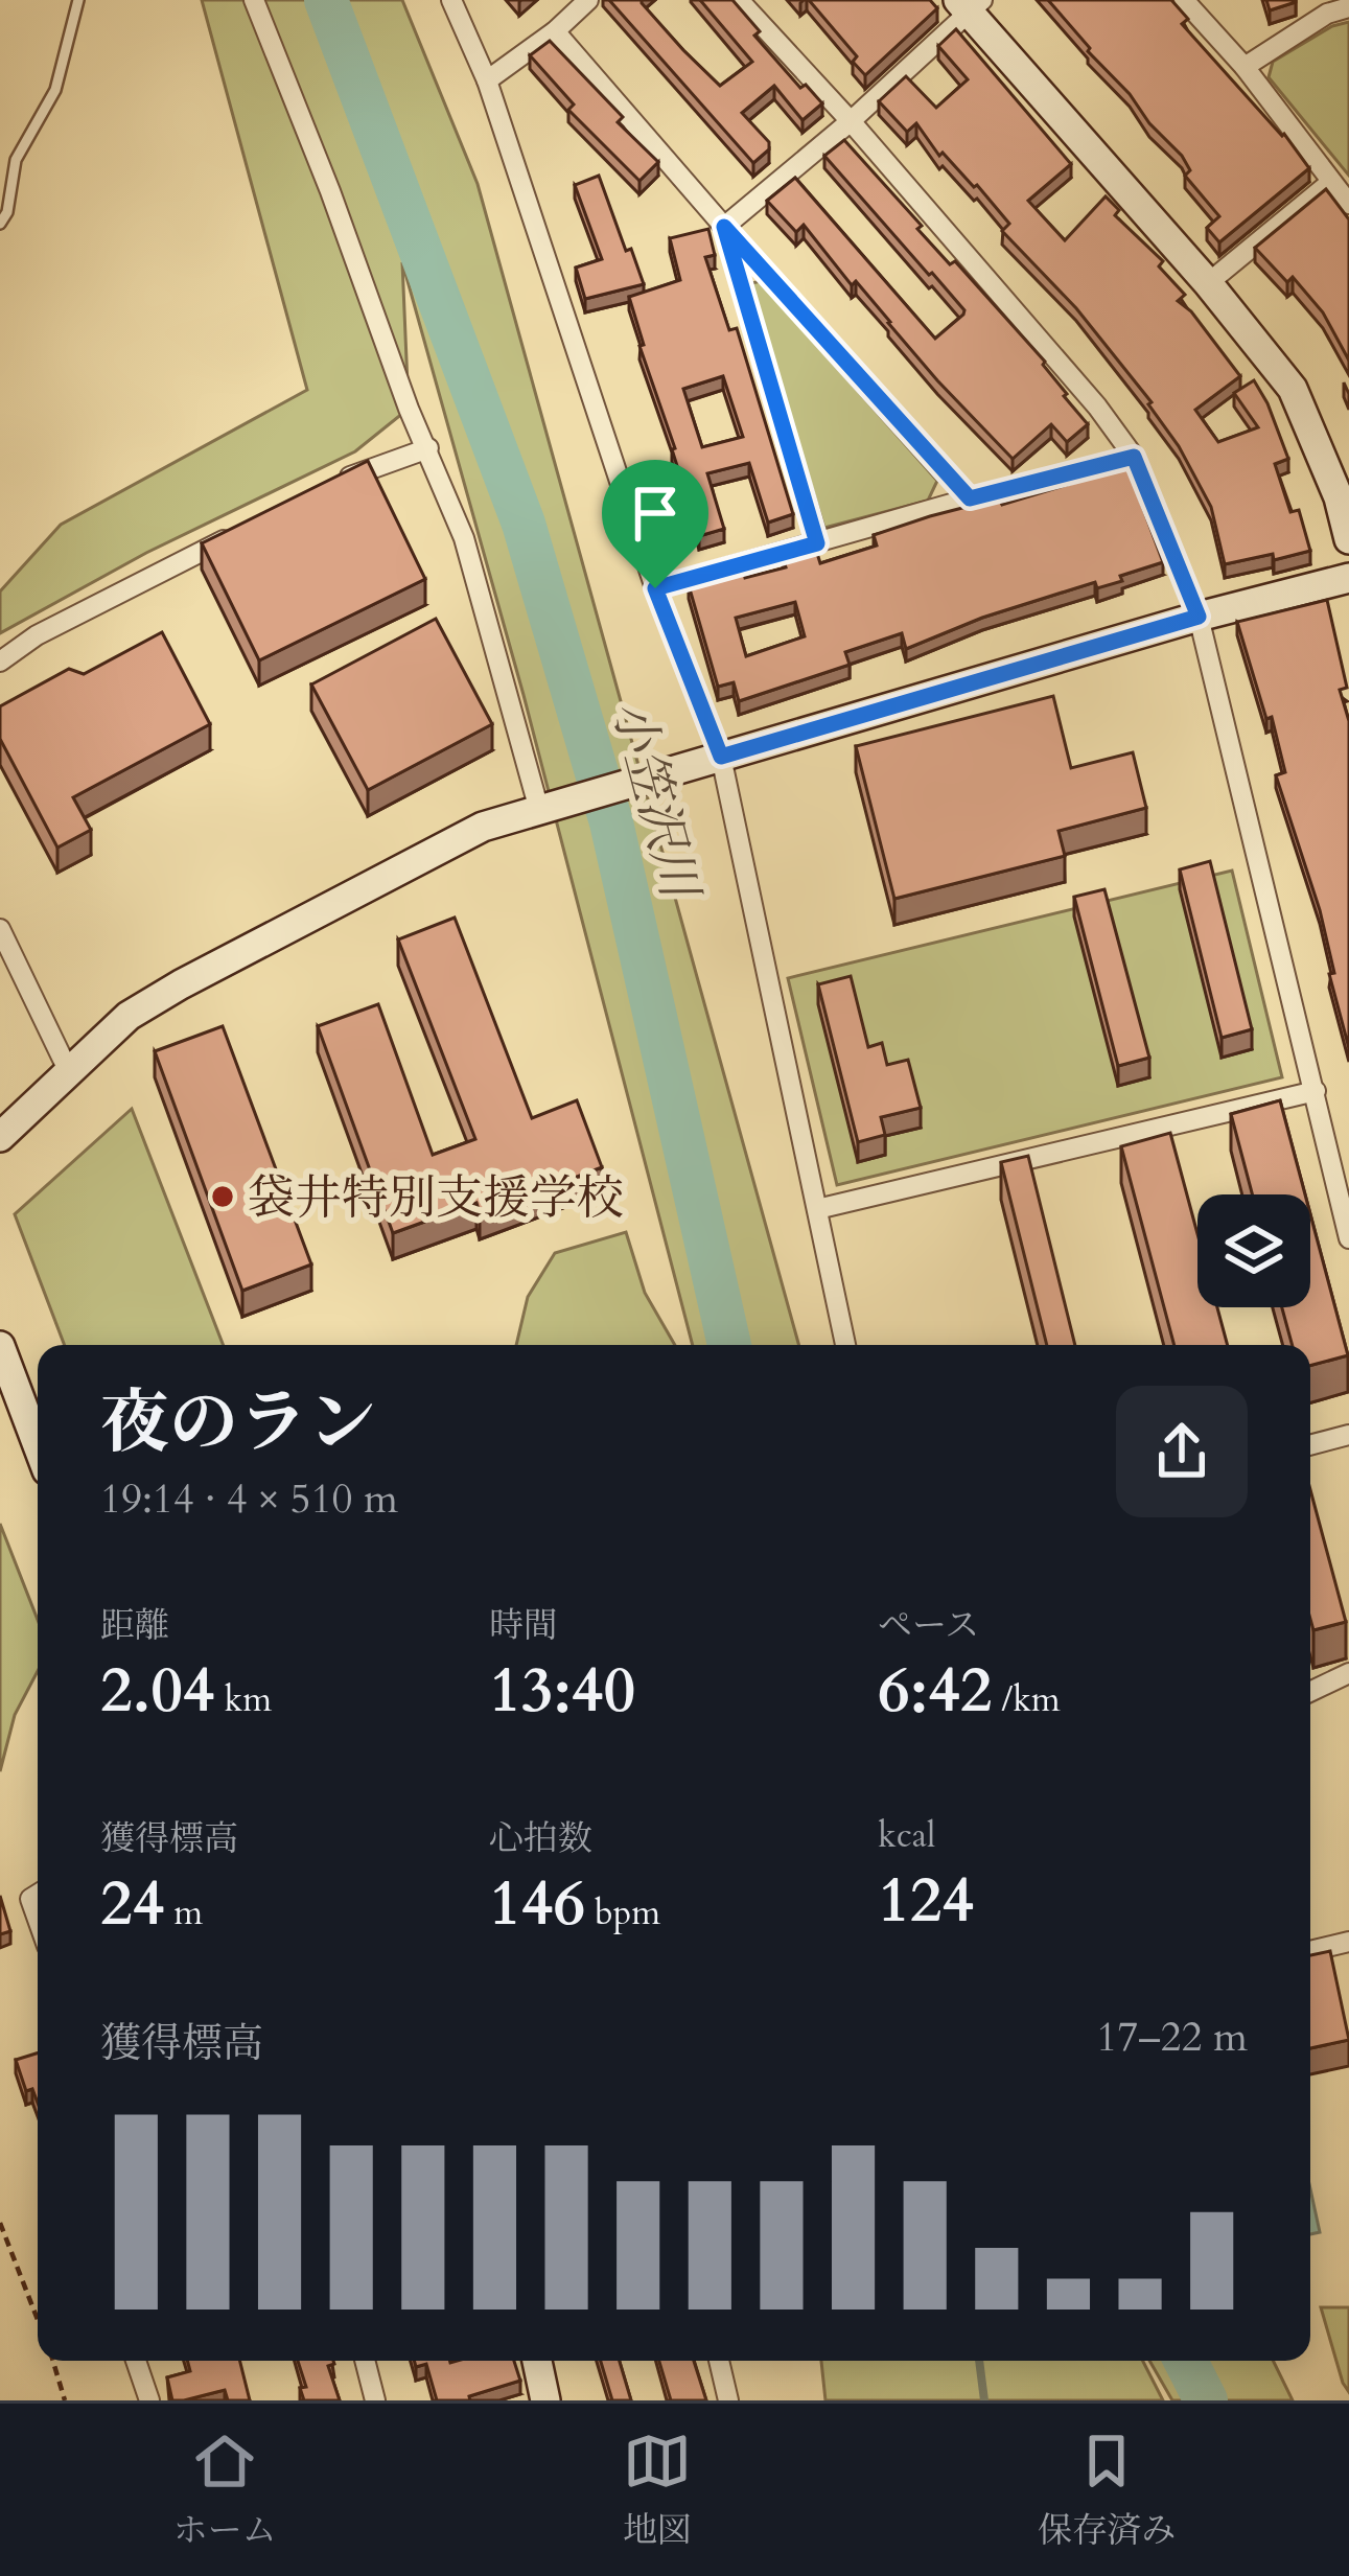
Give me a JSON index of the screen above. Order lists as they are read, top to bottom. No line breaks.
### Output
{"water":["小笠沢川"],"places":["袋井特別支援学校"],"page":{"heading":["夜のラン","19:14 · 4 × 510 m"],"stats":[["距離","2.04 km"],["時間","13:40"],["ペース","6:42 /km"],["獲得標高","24 m"],["心拍数","146 bpm"],["kcal","124"]],"chart":["獲得標高","17–22 m"],"tabs":["ホーム","地図","保存済み"]}}
